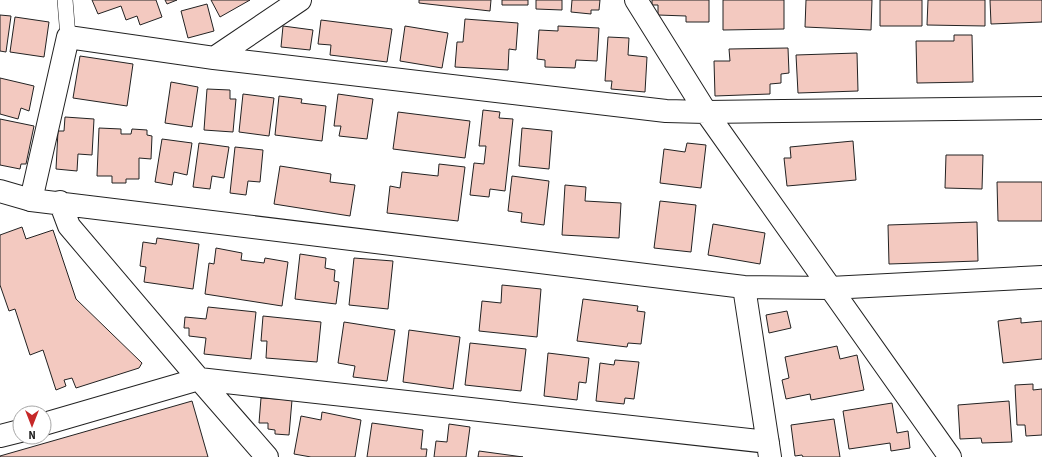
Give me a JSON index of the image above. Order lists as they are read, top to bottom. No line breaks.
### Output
{"north":"bottom"}
